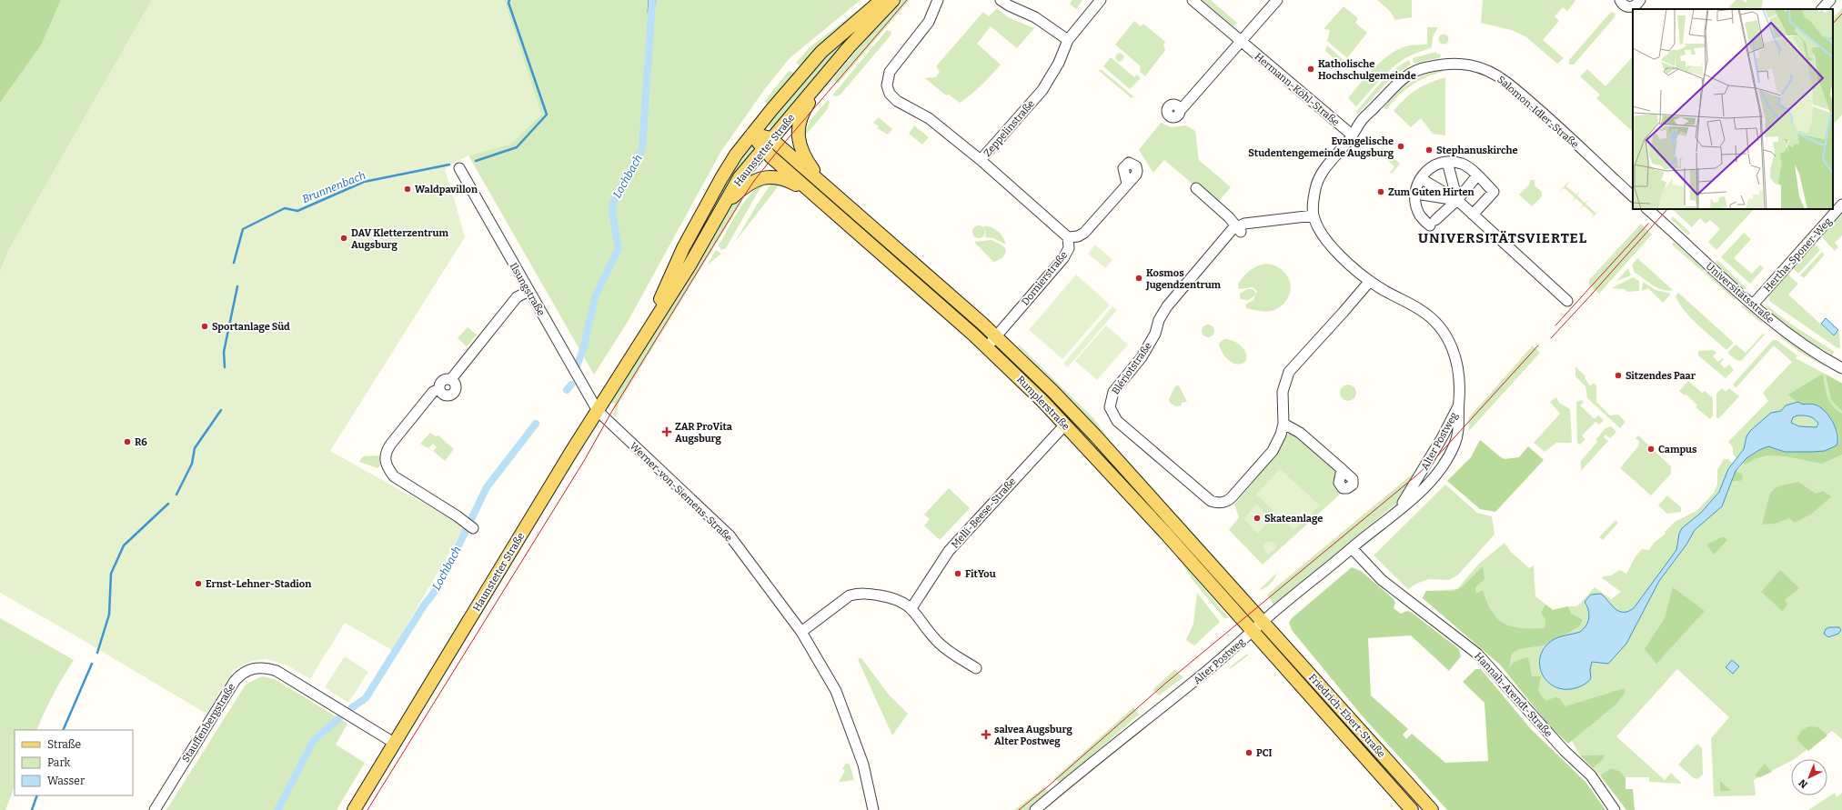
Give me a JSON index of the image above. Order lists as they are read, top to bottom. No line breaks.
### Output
{"streets":{"main road":["Haunstetter Straße","Rumplerstraße","Friedrich-Ebert-Straße"],"street":["Hermann-Köhl-Straße","Salomon-Idler-Straße","Zeppelinstraße","Hertha-Sponer-Weg","Dornierstraße","Ilsungstraße","Universitätsstraße","Blériotstraße","Alter Postweg","Werner-von-Siemens-Straße","Melli-Beese-Straße","Hannah-Arendt-Straße","Stauffenbergstraße"]},"crossings":[["Hermann-Köhl-Straße","Salomon-Idler-Straße"],["Salomon-Idler-Straße","Blériotstraße"],["Salomon-Idler-Straße","Alter Postweg"],["Zeppelinstraße","Dornierstraße"],["Haunstetter Straße","Ilsungstraße"],["Haunstetter Straße","Rumplerstraße"],["Haunstetter Straße","Werner-von-Siemens-Straße"],["Haunstetter Straße","Stauffenbergstraße"],["Hertha-Sponer-Weg","Universitätsstraße"],["Dornierstraße","Rumplerstraße"],["Ilsungstraße","Werner-von-Siemens-Straße"],["Rumplerstraße","Alter Postweg"],["Rumplerstraße","Melli-Beese-Straße"],["Rumplerstraße","Friedrich-Ebert-Straße"],["Alter Postweg","Hannah-Arendt-Straße"],["Alter Postweg","Friedrich-Ebert-Straße"]],"districts":["UNIVERSITÄTSVIERTEL"],"water":["Lochbach","Brunnenbach"],"places":{"other":["Katholische Hochschulgemeinde","Evangelische Studentengemeinde Augsburg","Stephanuskirche","Waldpavillon","Zum Guten Hirten","DAV Kletterzentrum Augsburg","Kosmos Jugendzentrum","Sportanlage Süd","Sitzendes Paar","R6","Campus","Skateanlage","FitYou","Ernst-Lehner-Stadion","PCI"],"health":["ZAR ProVita Augsburg","salvea Augsburg Alter Postweg"]},"legend":["Straße","Park","Wasser"],"north":"bottom left"}
